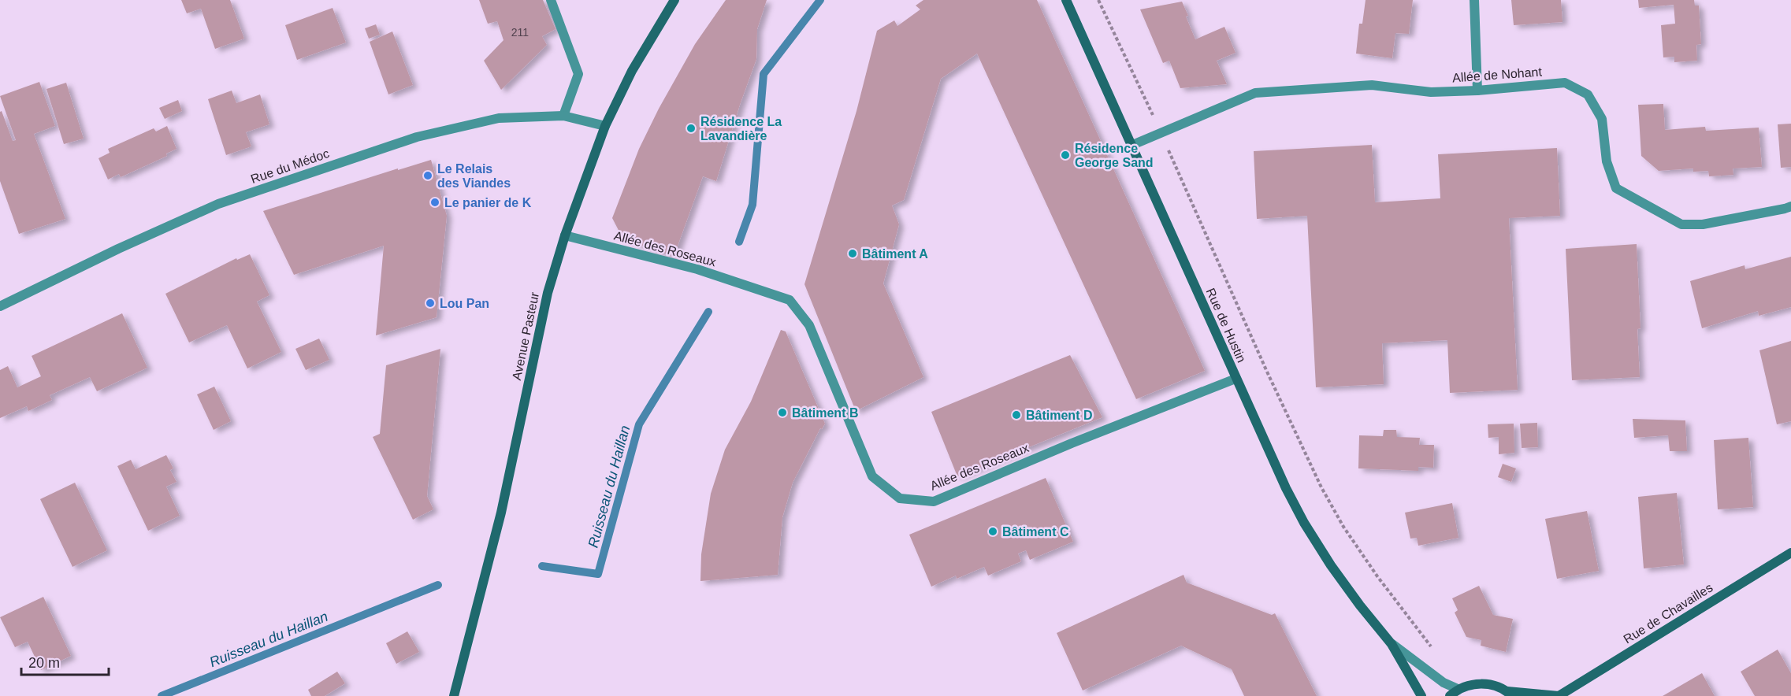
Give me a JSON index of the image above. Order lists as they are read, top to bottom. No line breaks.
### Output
{"streets":{"street":["Allée de Nohant","Rue du Médoc","Allée des Roseaux","Rue de Hustin","Avenue Pasteur","Rue de Chavailles"]},"crossings":[["Allée de Nohant","Rue de Hustin"],["Rue du Médoc","Avenue Pasteur"],["Allée des Roseaux","Rue de Hustin"],["Allée des Roseaux","Avenue Pasteur"],["Rue de Hustin","Rue de Chavailles"]],"water":["Ruisseau du Haillan"],"places":["Résidence La Lavandière","Résidence George Sand","Le Relais des Viandes","Le panier de K","Bâtiment A","Lou Pan","Bâtiment B","Bâtiment D","Bâtiment C"],"house_numbers":["211"],"scale_bar":"20 m"}
